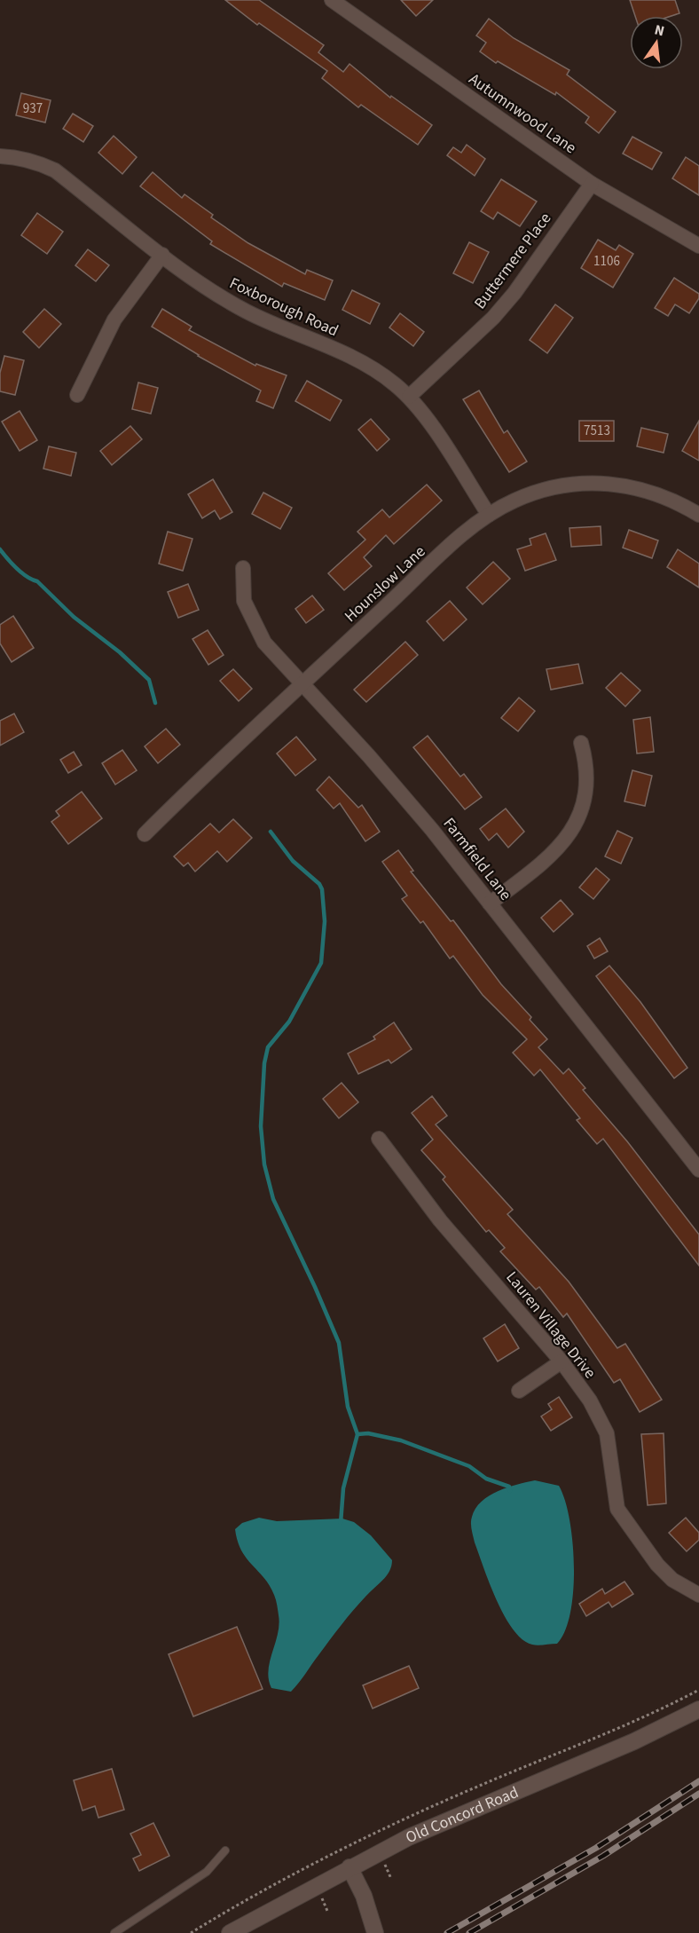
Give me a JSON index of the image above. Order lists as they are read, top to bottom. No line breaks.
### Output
{"streets":{"street":["Autumnwood Lane","Buttermere Place","Foxborough Road","Hounslow Lane","Farmfield Lane","Lauren Village Drive","Old Concord Road"]},"crossings":[["Autumnwood Lane","Buttermere Place"],["Buttermere Place","Foxborough Road"],["Foxborough Road","Hounslow Lane"],["Hounslow Lane","Farmfield Lane"]],"house_numbers":["937","1106","7513"],"north":"top"}
